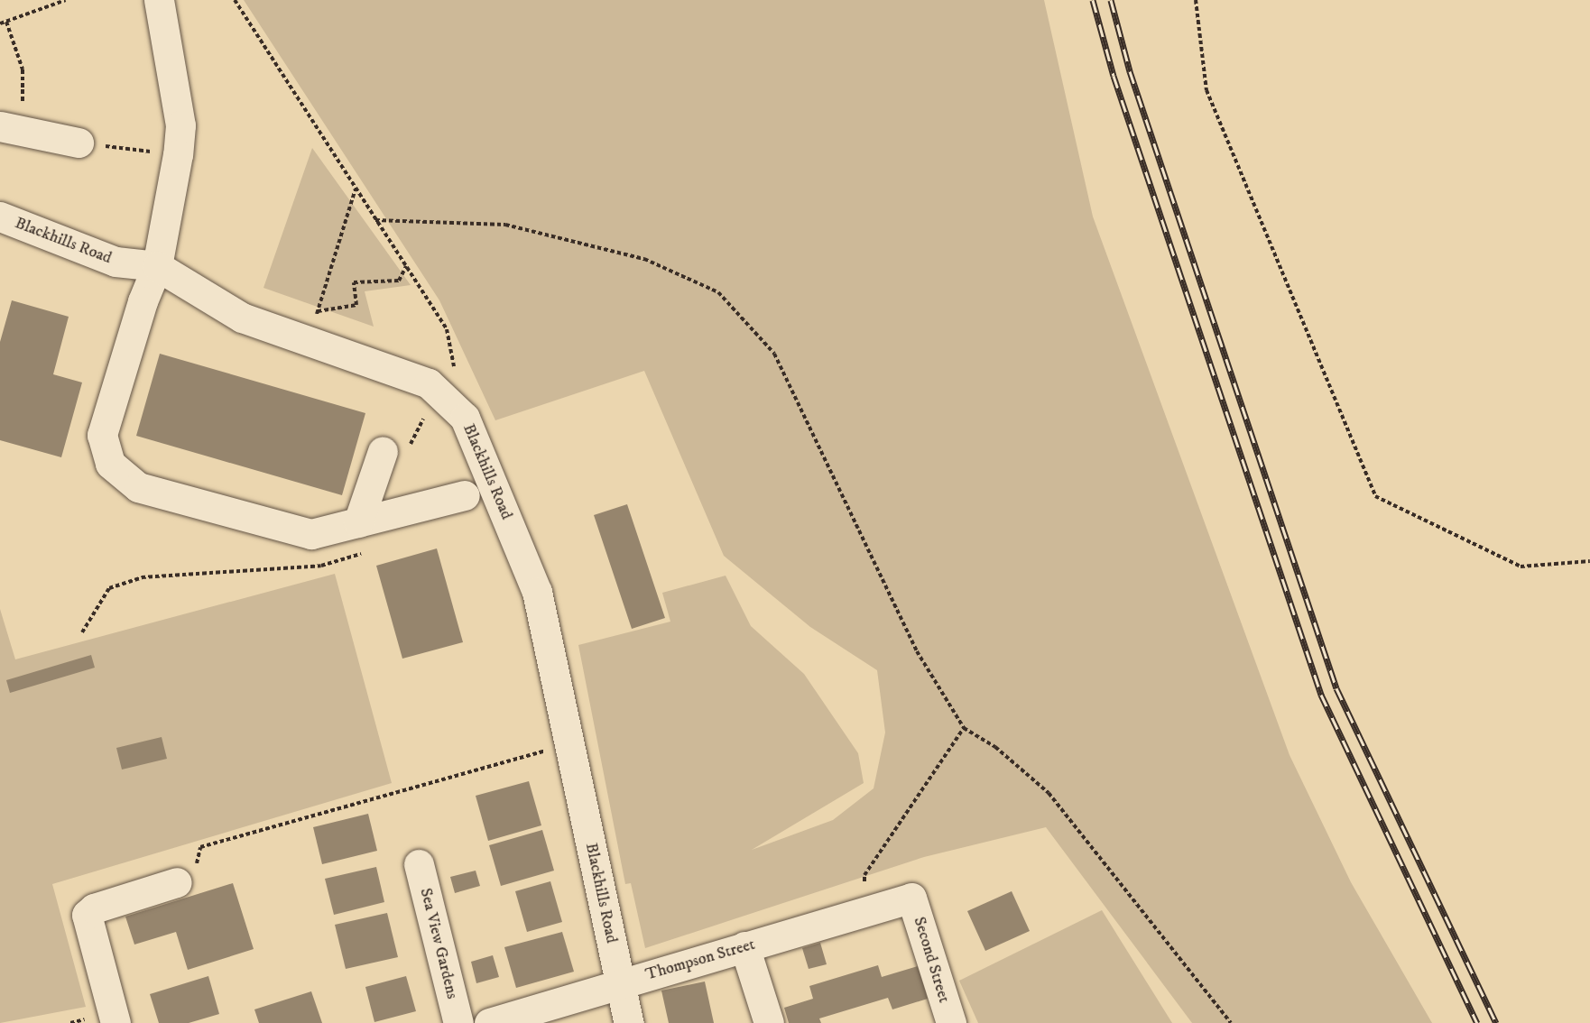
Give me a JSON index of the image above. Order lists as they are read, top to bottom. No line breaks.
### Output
{"streets":{"street":["Blackhills Road","Sea View Gardens","Thompson Street","Second Street"]},"crossings":[["Blackhills Road","Thompson Street"],["Thompson Street","Second Street"]]}
